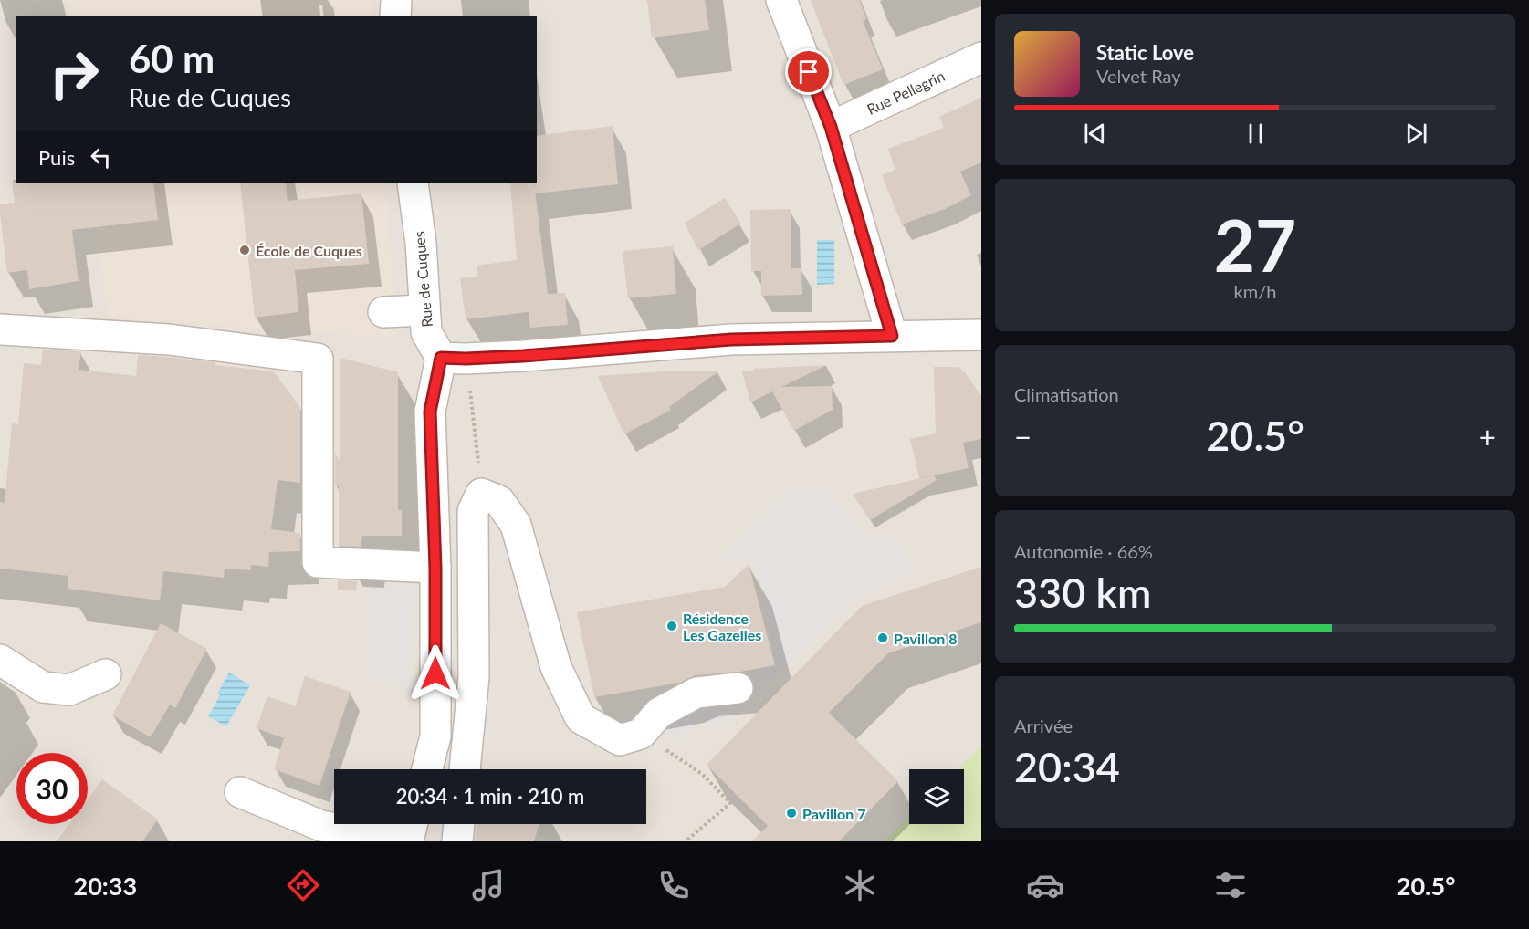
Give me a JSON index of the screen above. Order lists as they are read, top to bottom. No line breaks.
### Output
{"streets":{"street":["Rue Pellegrin","Rue de Cuques"]},"places":["École de Cuques","Résidence Les Gazelles","Pavillon 8","Pavillon 7"],"page":{"turn":["60 m","Rue de Cuques"],"song":["Static Love","Velvet Ray"],"then":"Puis","tile":[["27","km/h"],"Climatisation",["Autonomie · 66%","330 km"],["Arrivée","20:34"]],"heat":["−","20.5°","+"],"limit":"30","trip":"20:34 · 1 min · 210 m","tabs":["20:33","20.5°"]}}
